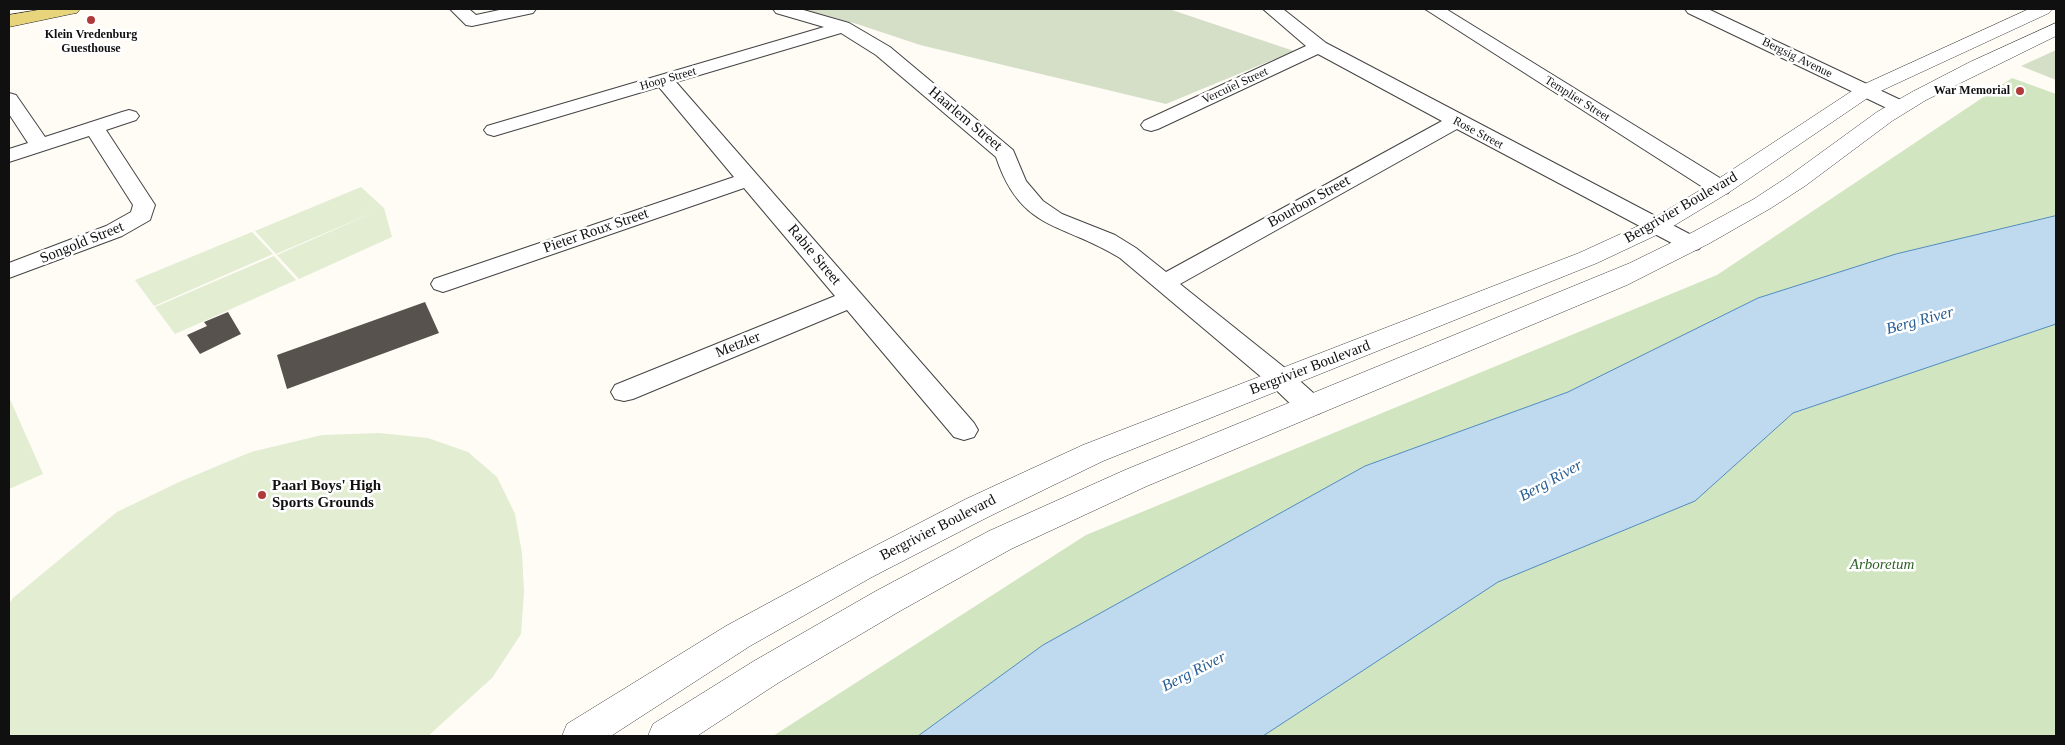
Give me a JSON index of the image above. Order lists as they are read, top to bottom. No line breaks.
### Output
{"streets":{"street":["Bergsig Avenue","Hoop Street","Vercuiel Street","Templier Street","Haarlem Street","Rose Street","Bourbon Street","Bergrivier Boulevard","Pieter Roux Street","Songold Street","Rabie Street","Metzler"]},"crossings":[["Bergsig Avenue","Bergrivier Boulevard"],["Hoop Street","Haarlem Street"],["Hoop Street","Rabie Street"],["Vercuiel Street","Rose Street"],["Templier Street","Bergrivier Boulevard"],["Haarlem Street","Bourbon Street"],["Haarlem Street","Bergrivier Boulevard"],["Rose Street","Bourbon Street"],["Rose Street","Bergrivier Boulevard"],["Pieter Roux Street","Rabie Street"],["Rabie Street","Metzler"]],"water":["Berg River"],"parks":["Arboretum"],"places":["Klein Vredenburg Guesthouse","War Memorial","Paarl Boys' High Sports Grounds"]}
